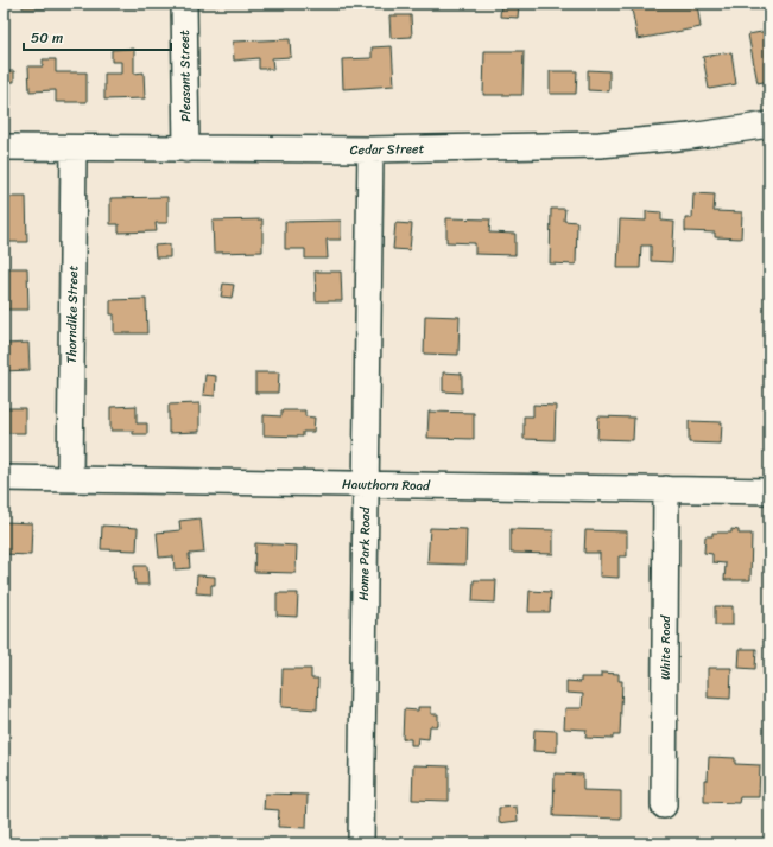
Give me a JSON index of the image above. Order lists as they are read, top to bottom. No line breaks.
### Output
{"streets":{"street":["Pleasant Street","Cedar Street","Thorndike Street","Hawthorn Road","Home Park Road","White Road"]},"crossings":[["Pleasant Street","Cedar Street"],["Cedar Street","Thorndike Street"],["Cedar Street","Home Park Road"],["Thorndike Street","Hawthorn Road"],["Hawthorn Road","Home Park Road"],["Hawthorn Road","White Road"]],"scale_bar":"50 m"}
